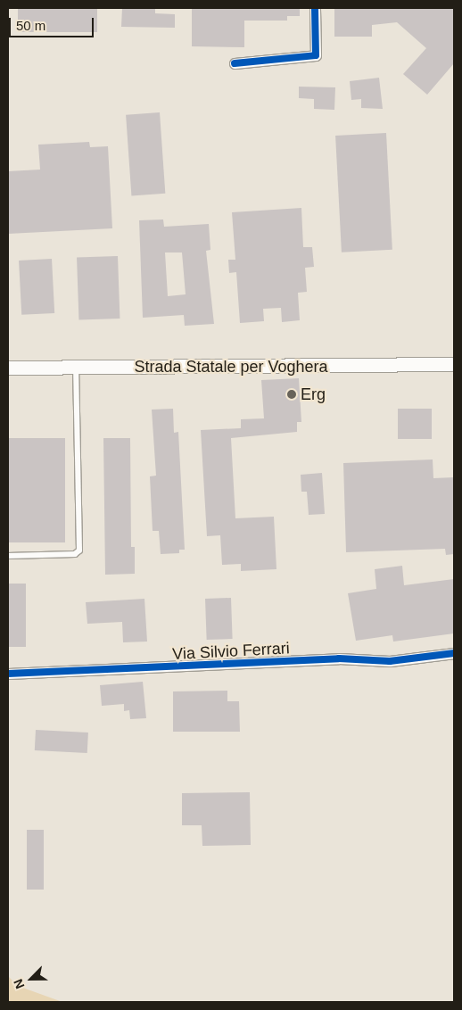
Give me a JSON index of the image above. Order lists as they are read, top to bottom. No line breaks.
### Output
{"streets":{"main road":["Strada Statale per Voghera"],"street":["Via Silvio Ferrari"]},"places":["Erg"],"scale_bar":"50 m","north":"bottom left"}
